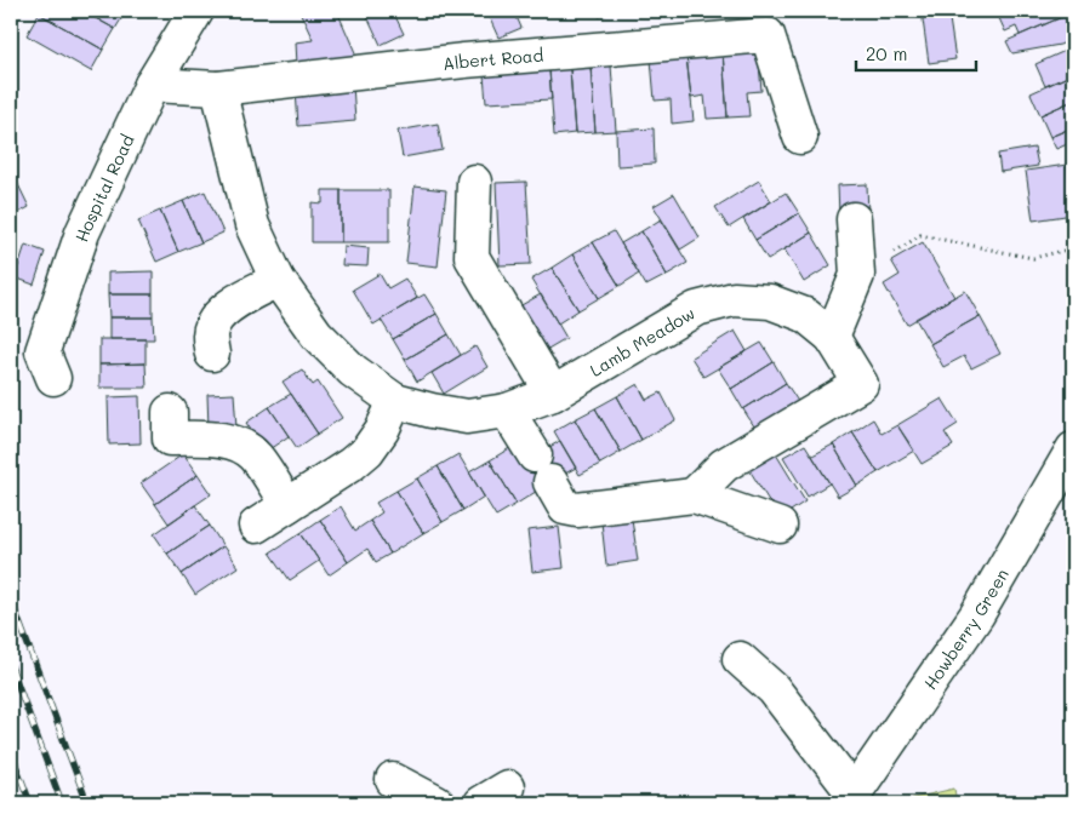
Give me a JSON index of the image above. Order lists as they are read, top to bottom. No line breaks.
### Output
{"streets":{"street":["Albert Road","Hospital Road","Lamb Meadow","Howberry Green"]},"crossings":[["Albert Road","Lamb Meadow"]],"scale_bar":"20 m"}
